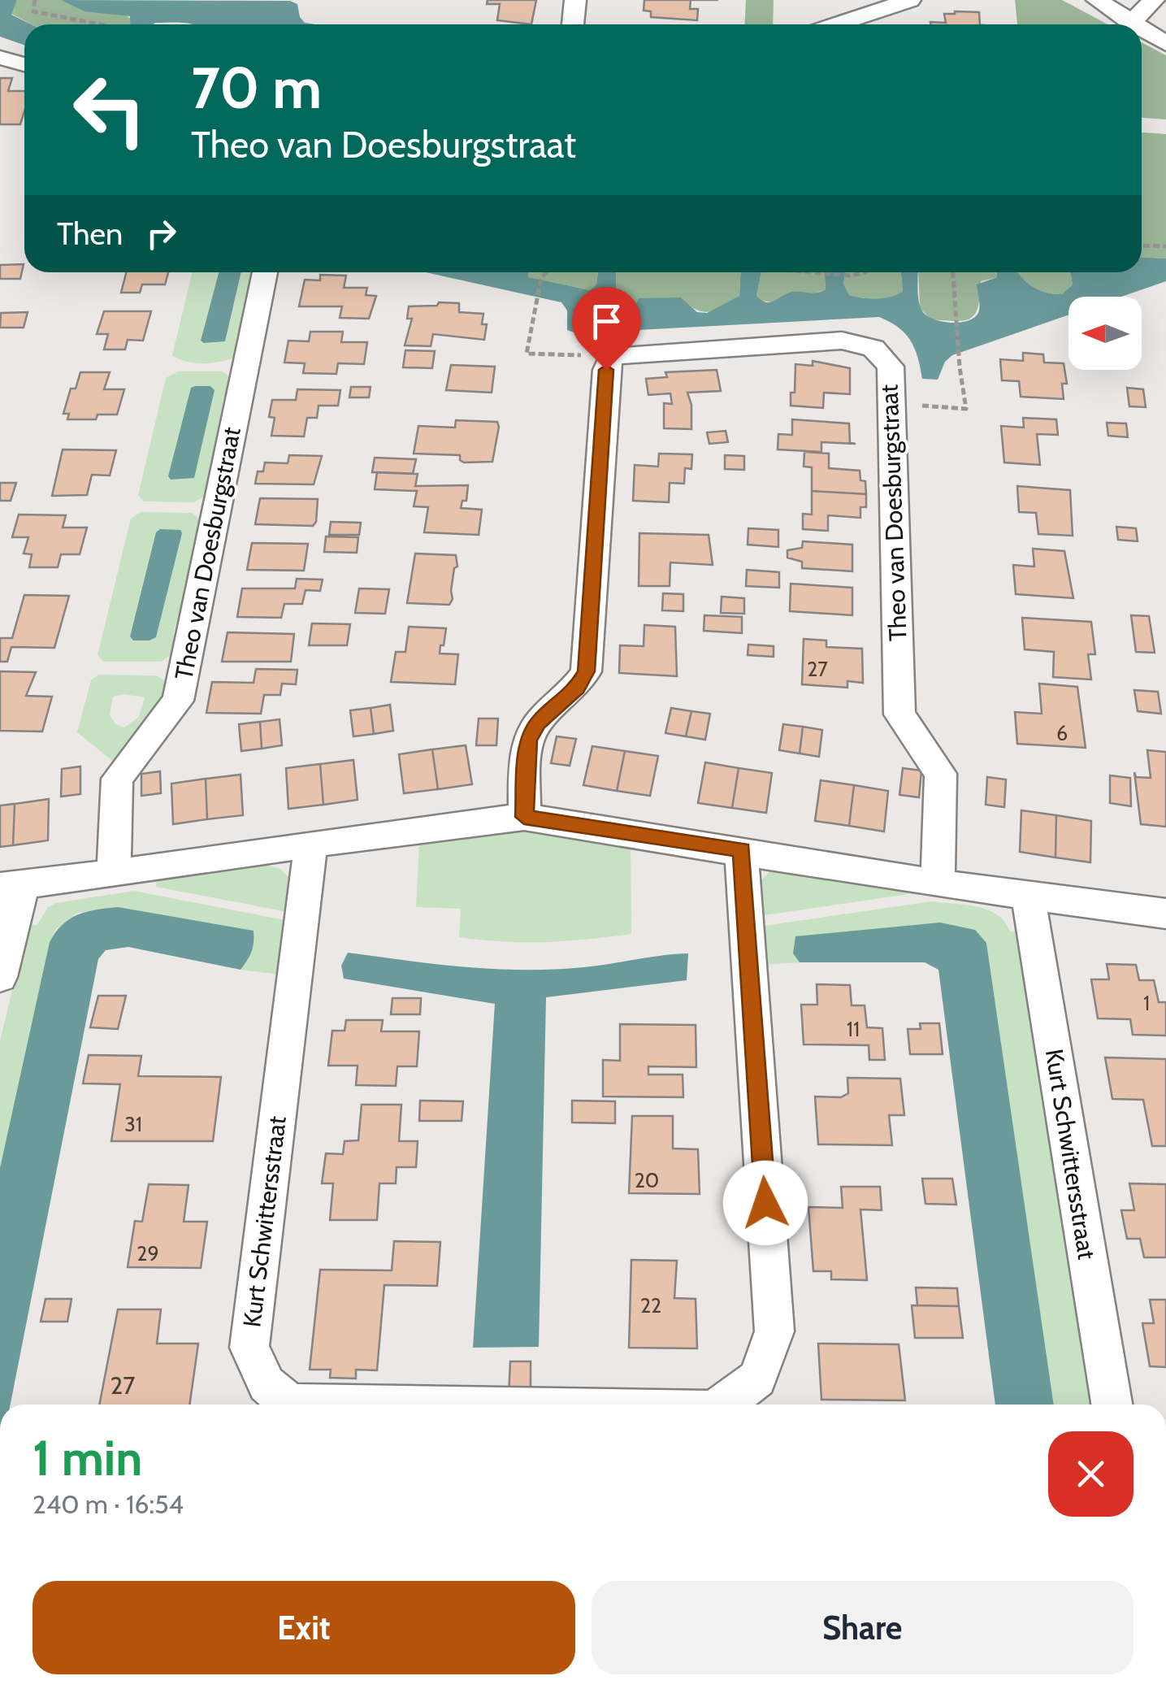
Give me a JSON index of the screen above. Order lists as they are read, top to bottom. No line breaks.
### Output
{"streets":{"street":["Theo van Doesburgstraat","Kurt Schwittersstraat"]},"house_numbers":["27","6","1","11","31","20","29","22","27"],"north":"left","page":{"turn":["70 m","Theo van Doesburgstraat"],"then":"Then","heading":["1 min","240 m · 16:54"],"buttons":["Exit","Share"]}}
